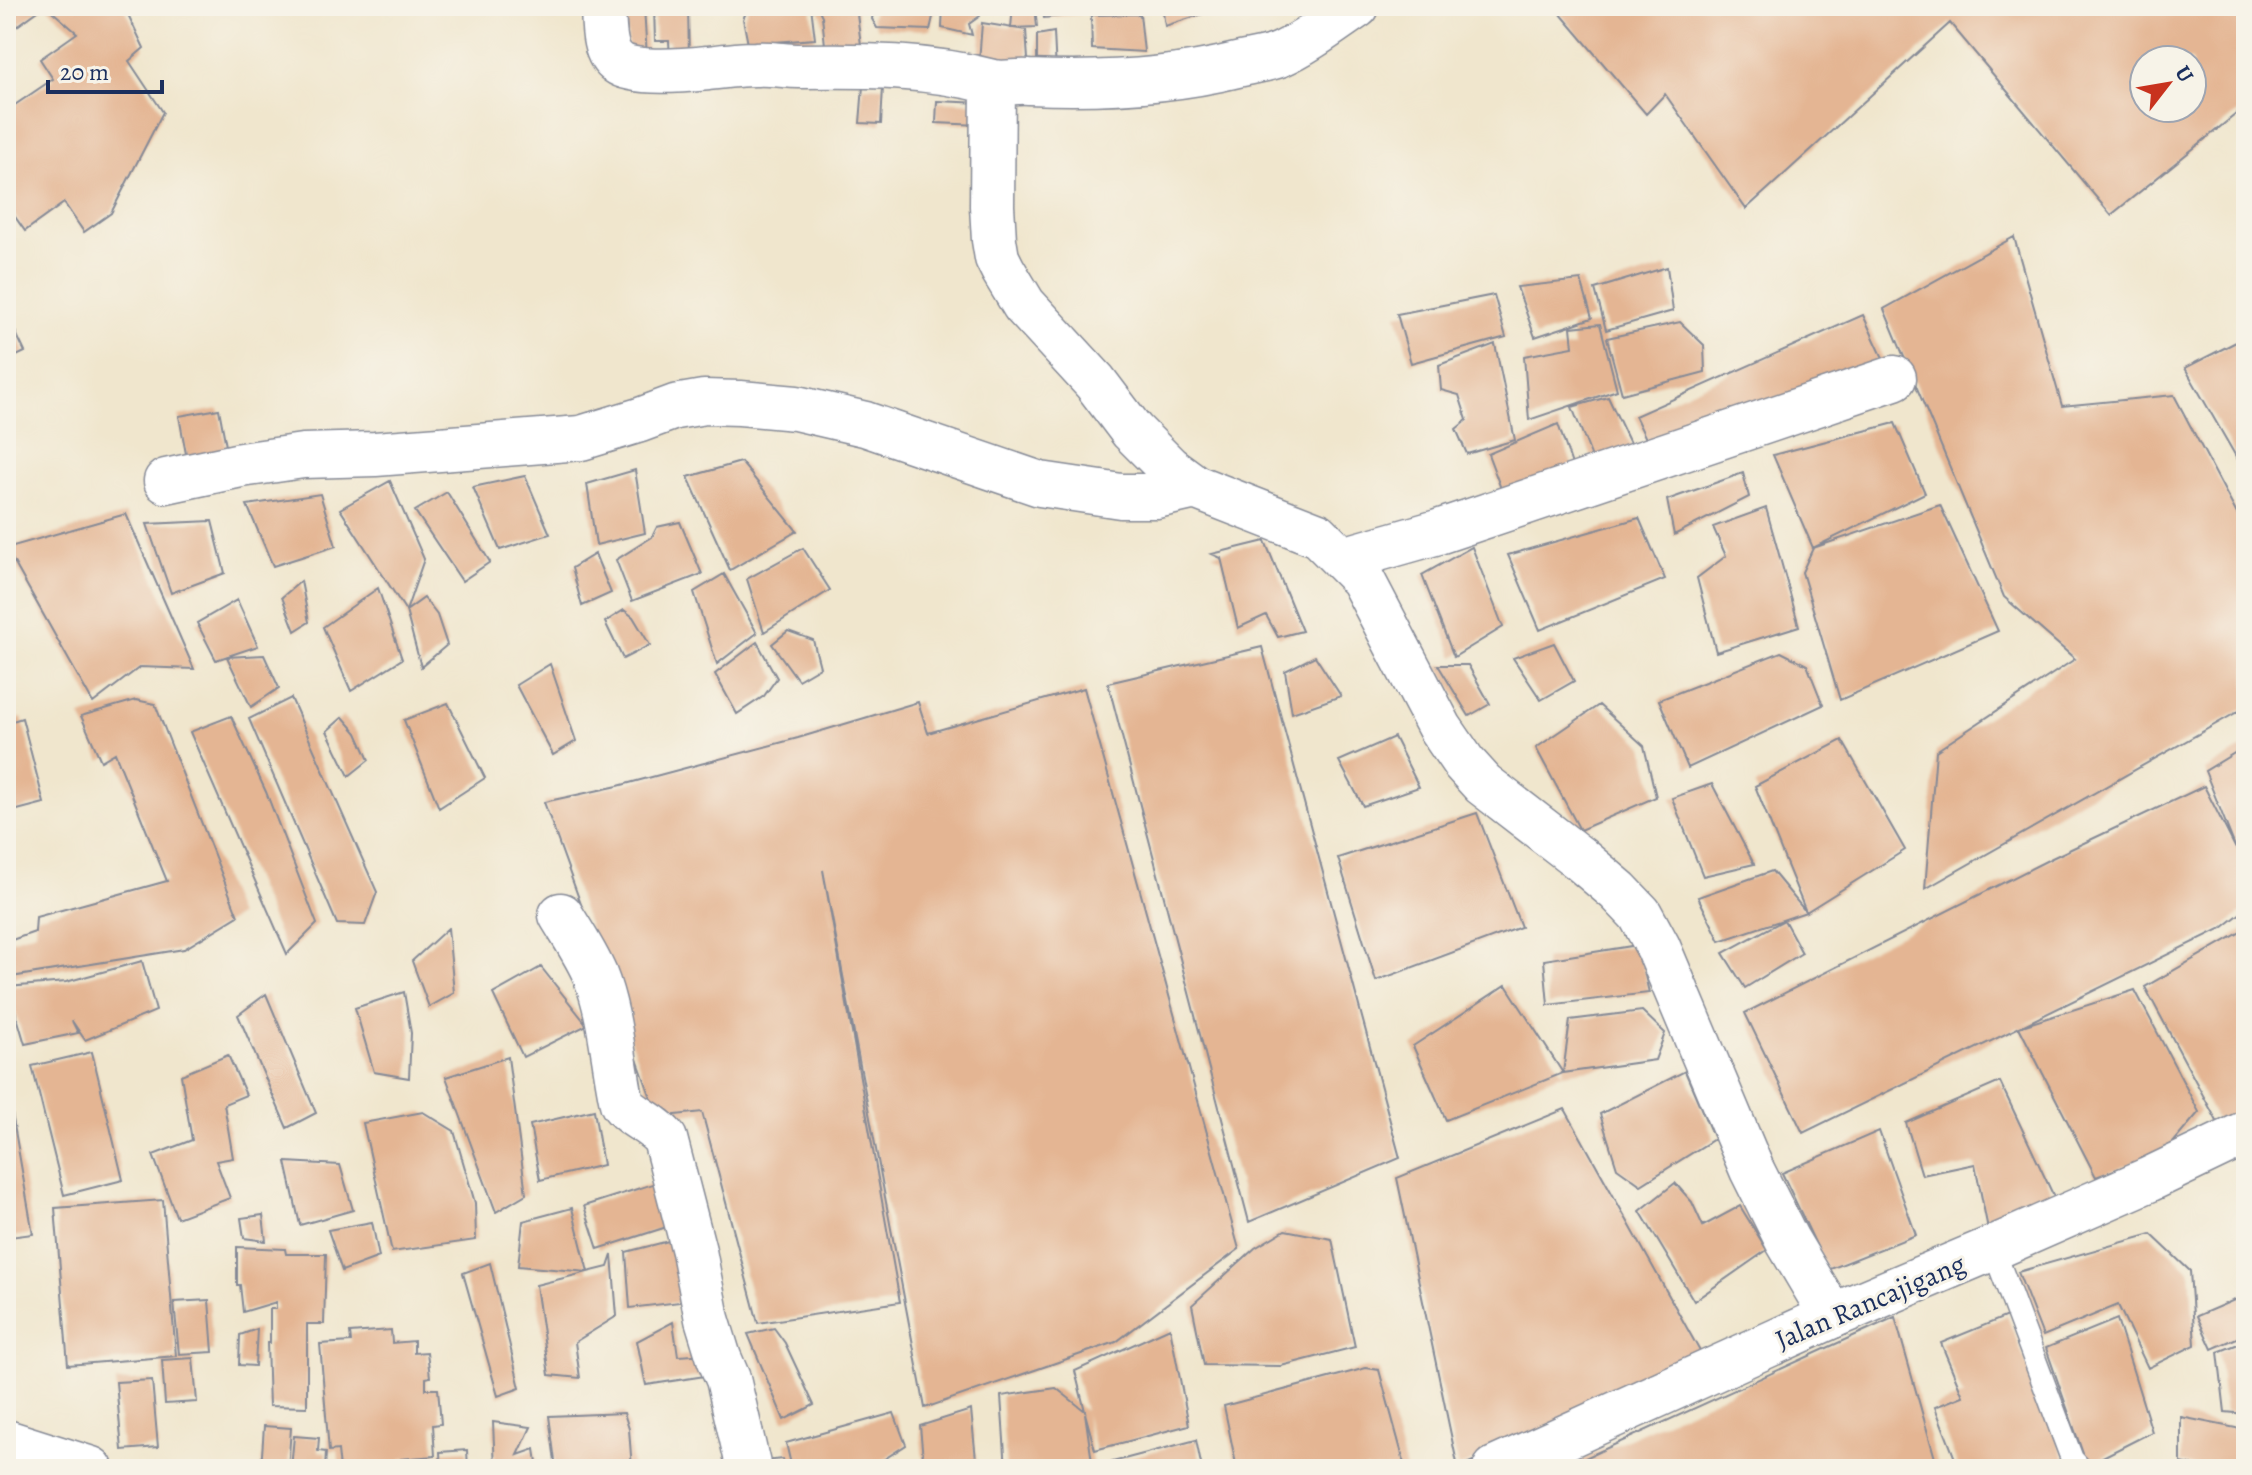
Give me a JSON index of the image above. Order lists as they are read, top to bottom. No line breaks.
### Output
{"streets":{"street":["Jalan Rancajigang"]},"scale_bar":"20 m","north":"top right"}
